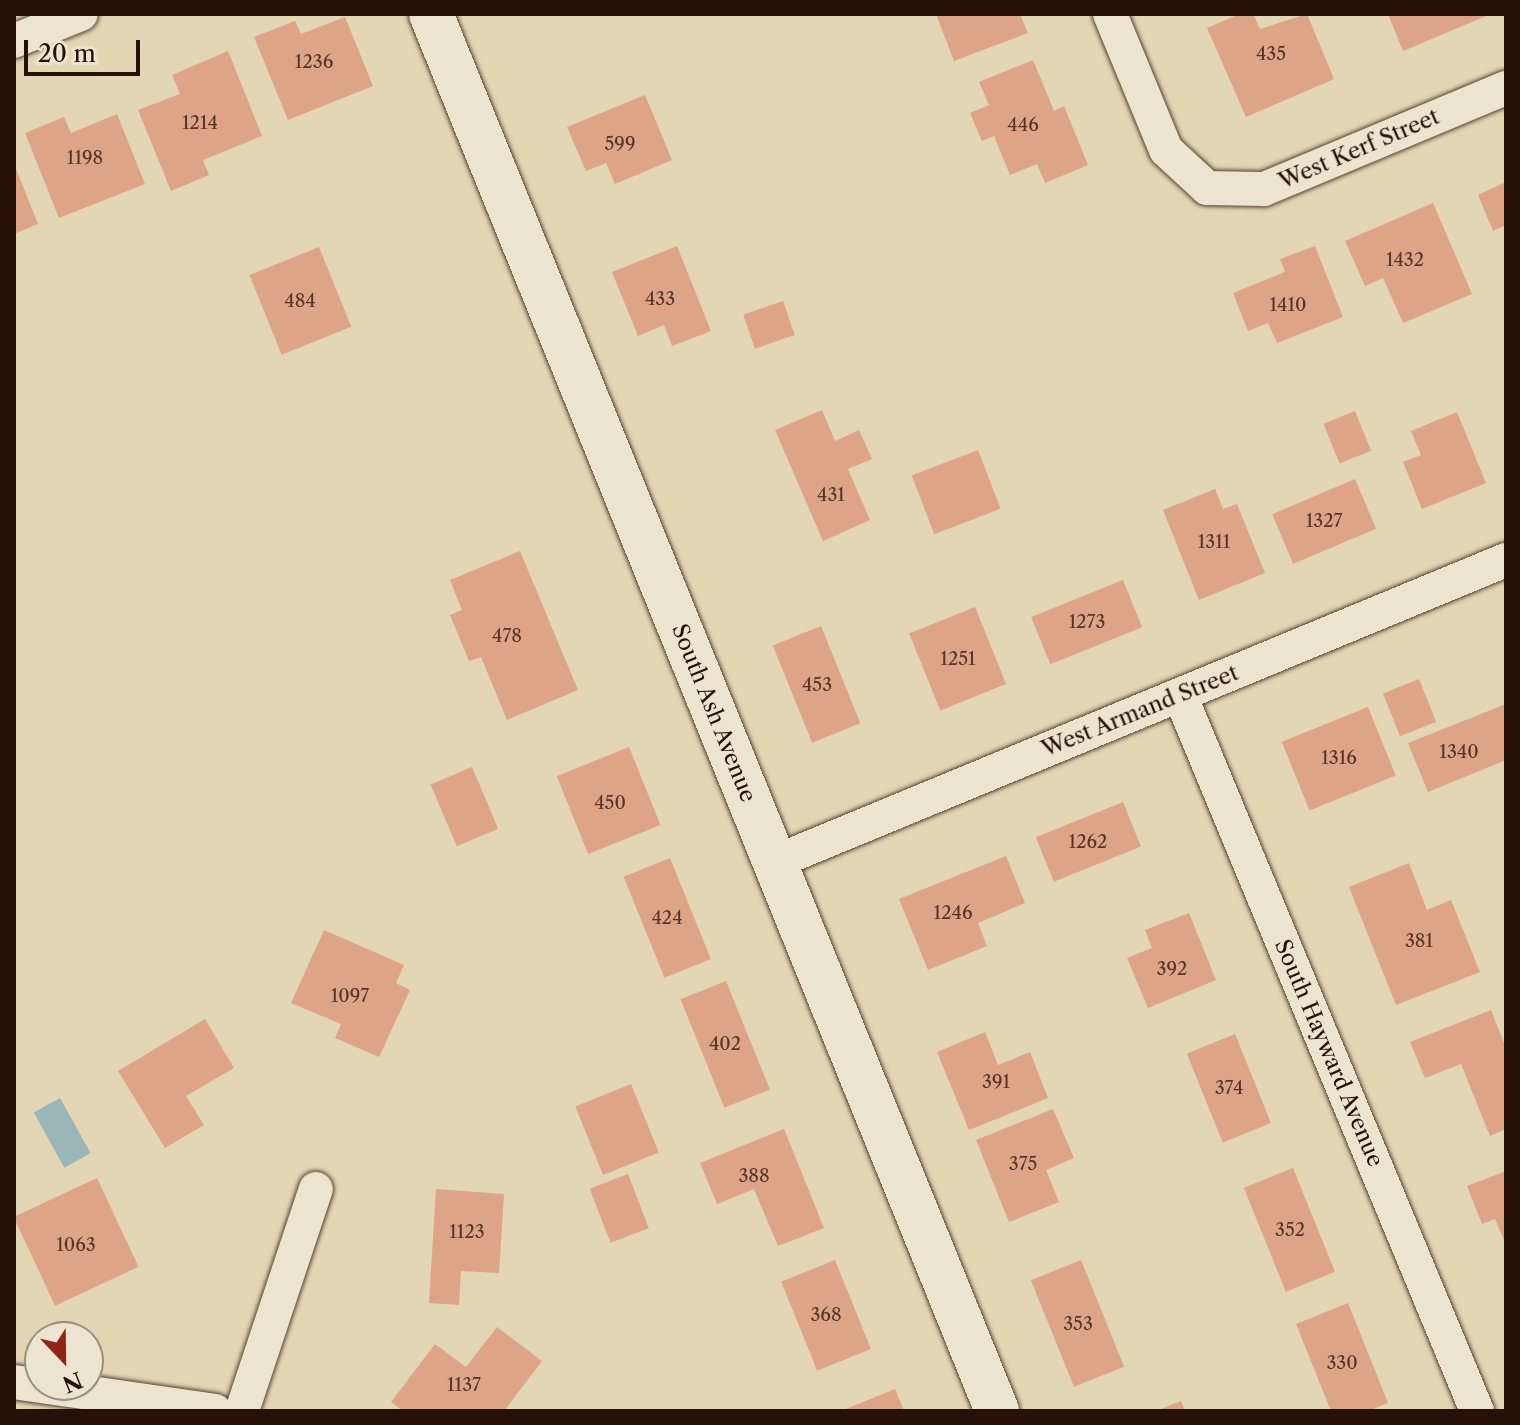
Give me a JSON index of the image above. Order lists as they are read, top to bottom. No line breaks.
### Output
{"streets":{"street":["West Kerf Street","West Armand Street","South Ash Avenue","South Hayward Avenue"]},"crossings":[["West Armand Street","South Ash Avenue"],["West Armand Street","South Hayward Avenue"]],"house_numbers":["435","1236","1214","446","599","1198","1432","433","484","1410","431","1327","1311","1273","478","1251","453","1340","1316","450","1262","1246","424","381","392","1097","402","391","374","375","388","352","1123","1063","368","353","330","1137"],"scale_bar":"20 m","north":"bottom"}
